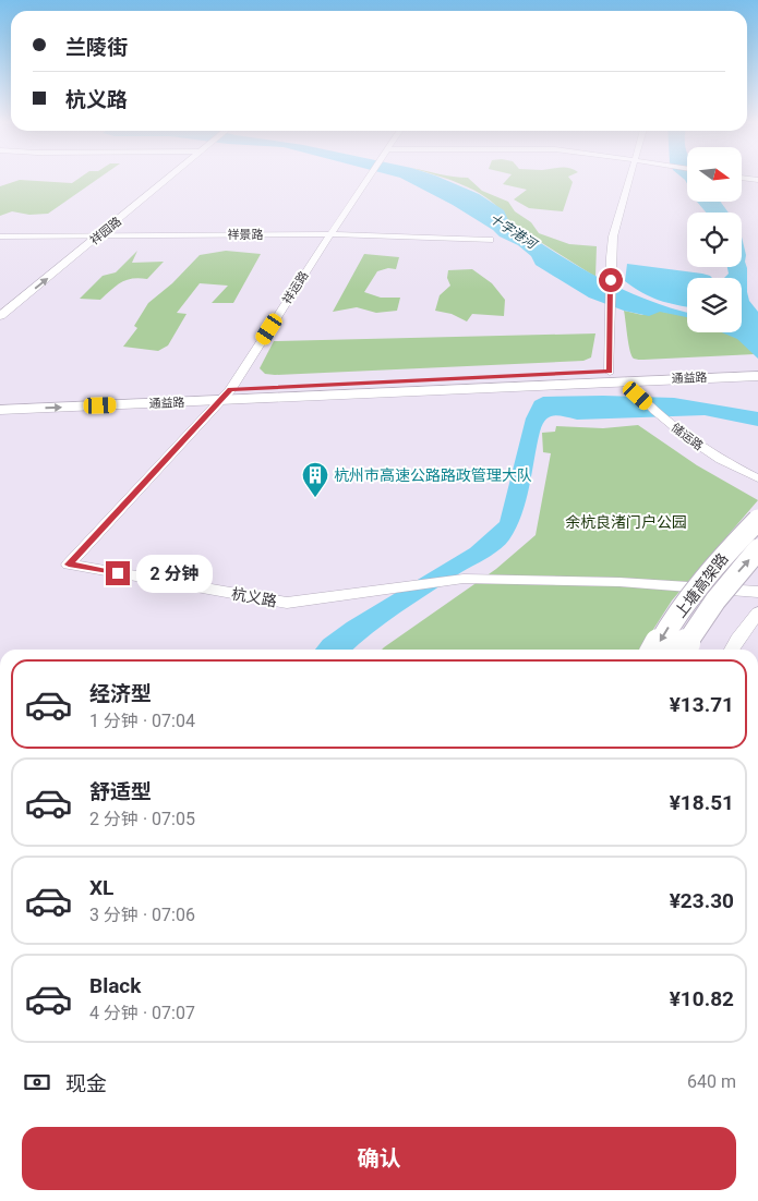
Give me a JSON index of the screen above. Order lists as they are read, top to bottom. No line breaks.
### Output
{"streets":{"highway":["上塘高架路"],"main road":["祥园路","通益路"],"street":["祥景路","祥运路","储运路","杭义路"]},"crossings":[["祥园路","祥景路"],["祥景路","祥运路"],["祥运路","通益路"],["祥运路","杭义路"],["通益路","储运路"]],"water":["十字港河"],"parks":["余杭良渚门户公园"],"places":{"building":["杭州市高速公路路政管理大队"]},"north":"right","page":{"banner":["兰陵街","杭义路"],"bubble":"2 分钟","list":[{"name":"经济型","note":"1 分钟 · 07:04","value":"¥13.71"},{"name":"舒适型","note":"2 分钟 · 07:05","value":"¥18.51"},{"name":"XL","note":"3 分钟 · 07:06","value":"¥23.30"},{"name":"Black","note":"4 分钟 · 07:07","value":"¥10.82"}],"pay":["现金","640 m"],"buttons":"确认"}}
